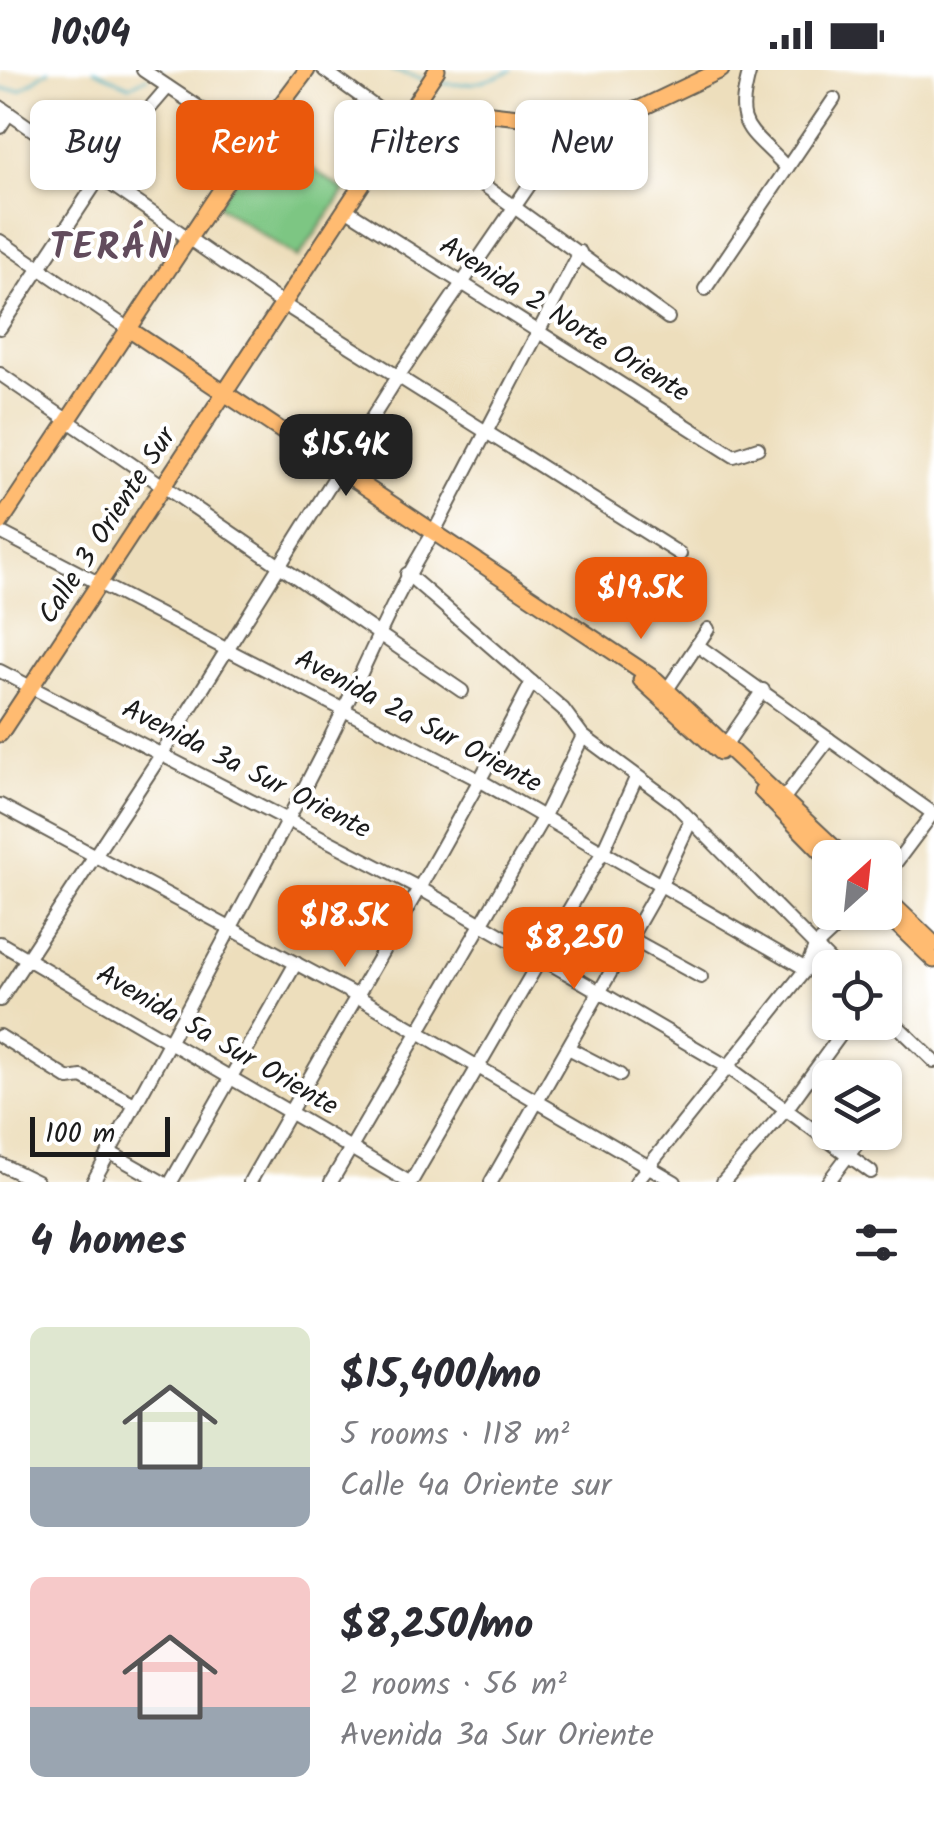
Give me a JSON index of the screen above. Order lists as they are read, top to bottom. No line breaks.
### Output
{"streets":{"main road":["Calle 3 Oriente Sur"],"street":["Avenida 2 Norte Oriente","Avenida 2a Sur Oriente","Avenida 3a Sur Oriente","Avenida 5a Sur Oriente"]},"crossings":[["Avenida 2 Norte Oriente","Calle 3 Oriente Sur"],["Calle 3 Oriente Sur","Avenida 2a Sur Oriente"],["Calle 3 Oriente Sur","Avenida 3a Sur Oriente"]],"districts":["TERÁN"],"scale_bar":"100 m","north":"top right","page":{"status":"10:04","chip":["Buy","Rent","Filters","New"],"price":["$15.4K","$19.5K","$18.5K","$8,250"],"scale":"100 m","heading":"4 homes","list":[{"name":"$15,400/mo","note":"5 rooms · 118 m² · Calle 4a Oriente sur"},{"name":"$8,250/mo","note":"2 rooms · 56 m² · Avenida 3a Sur Oriente"}]}}
